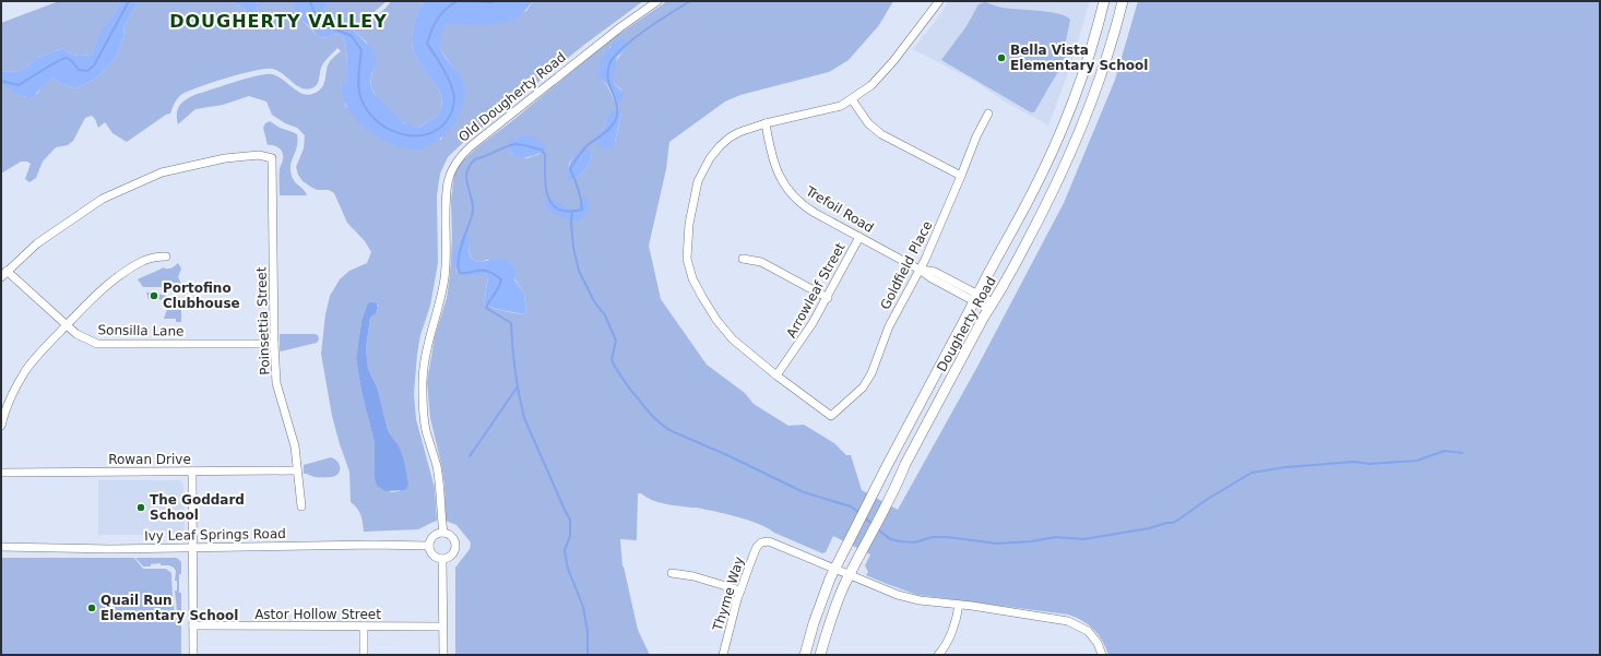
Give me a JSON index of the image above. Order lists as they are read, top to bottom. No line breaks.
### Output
{"streets":{"main road":["Dougherty Road"],"street":["Old Dougherty Road","Trefoil Road","Goldfield Place","Arrowleaf Street","Poinsettia Street","Sonsilla Lane","Rowan Drive","Ivy Leaf Springs Road","Thyme Way","Astor Hollow Street"]},"crossings":[["Old Dougherty Road","Ivy Leaf Springs Road"],["Trefoil Road","Goldfield Place"],["Trefoil Road","Arrowleaf Street"],["Trefoil Road","Dougherty Road"],["Goldfield Place","Arrowleaf Street"],["Poinsettia Street","Sonsilla Lane"],["Poinsettia Street","Rowan Drive"],["Dougherty Road","Thyme Way"]],"districts":["DOUGHERTY VALLEY"],"places":["Bella Vista Elementary School","Portofino Clubhouse","The Goddard School","Quail Run Elementary School"]}
